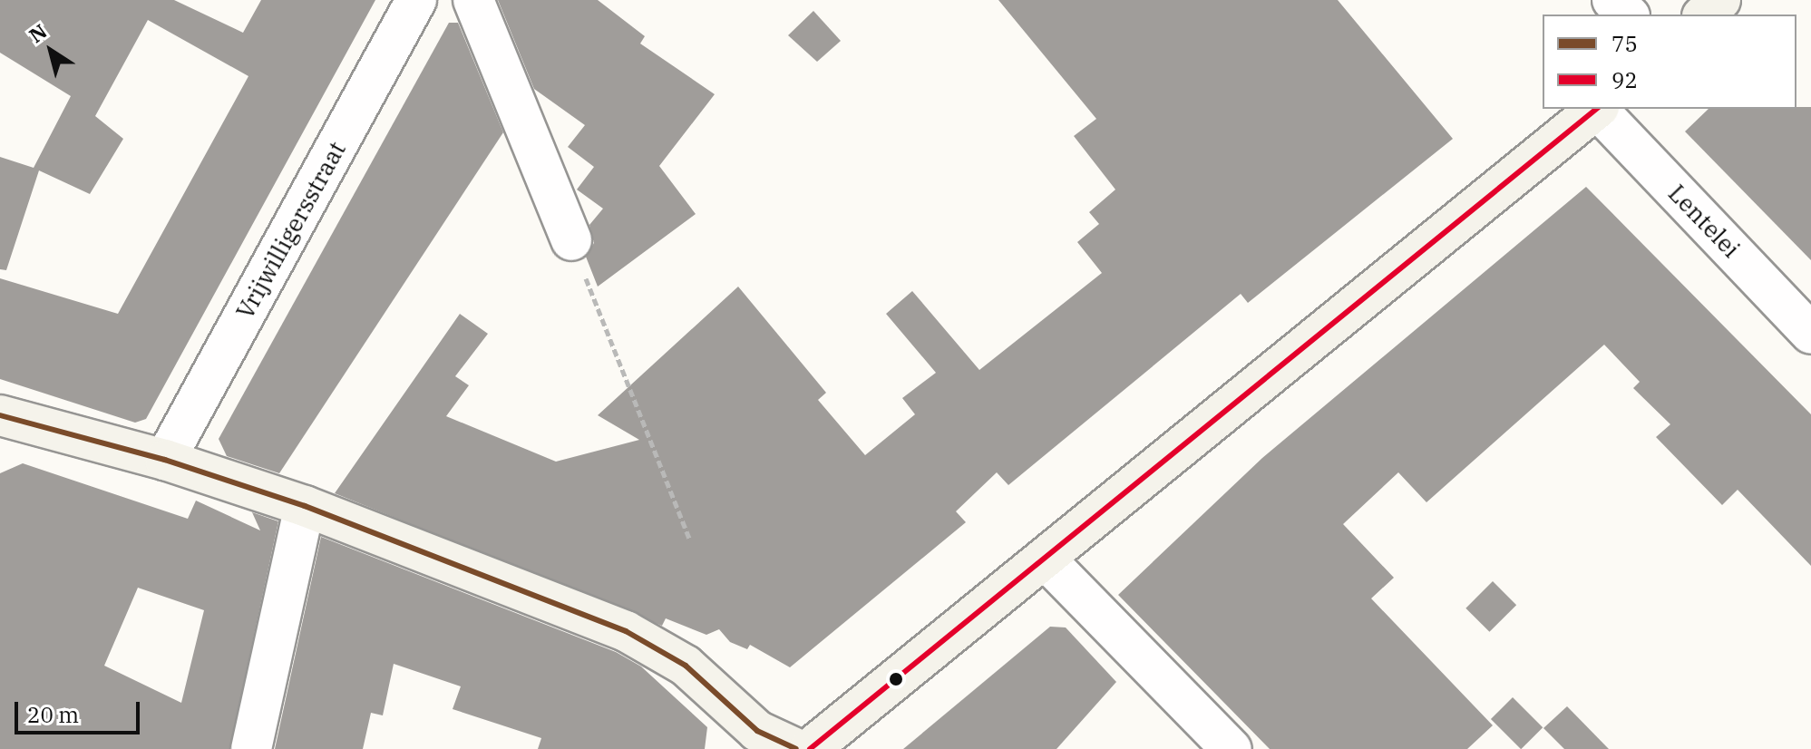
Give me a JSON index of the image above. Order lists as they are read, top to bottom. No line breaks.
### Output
{"streets":{"street":["Lentelei","Vrijwilligersstraat"]},"lines":["transit line 92","transit line 75"],"legend":["75","92"],"scale_bar":"20 m","north":"top left"}
